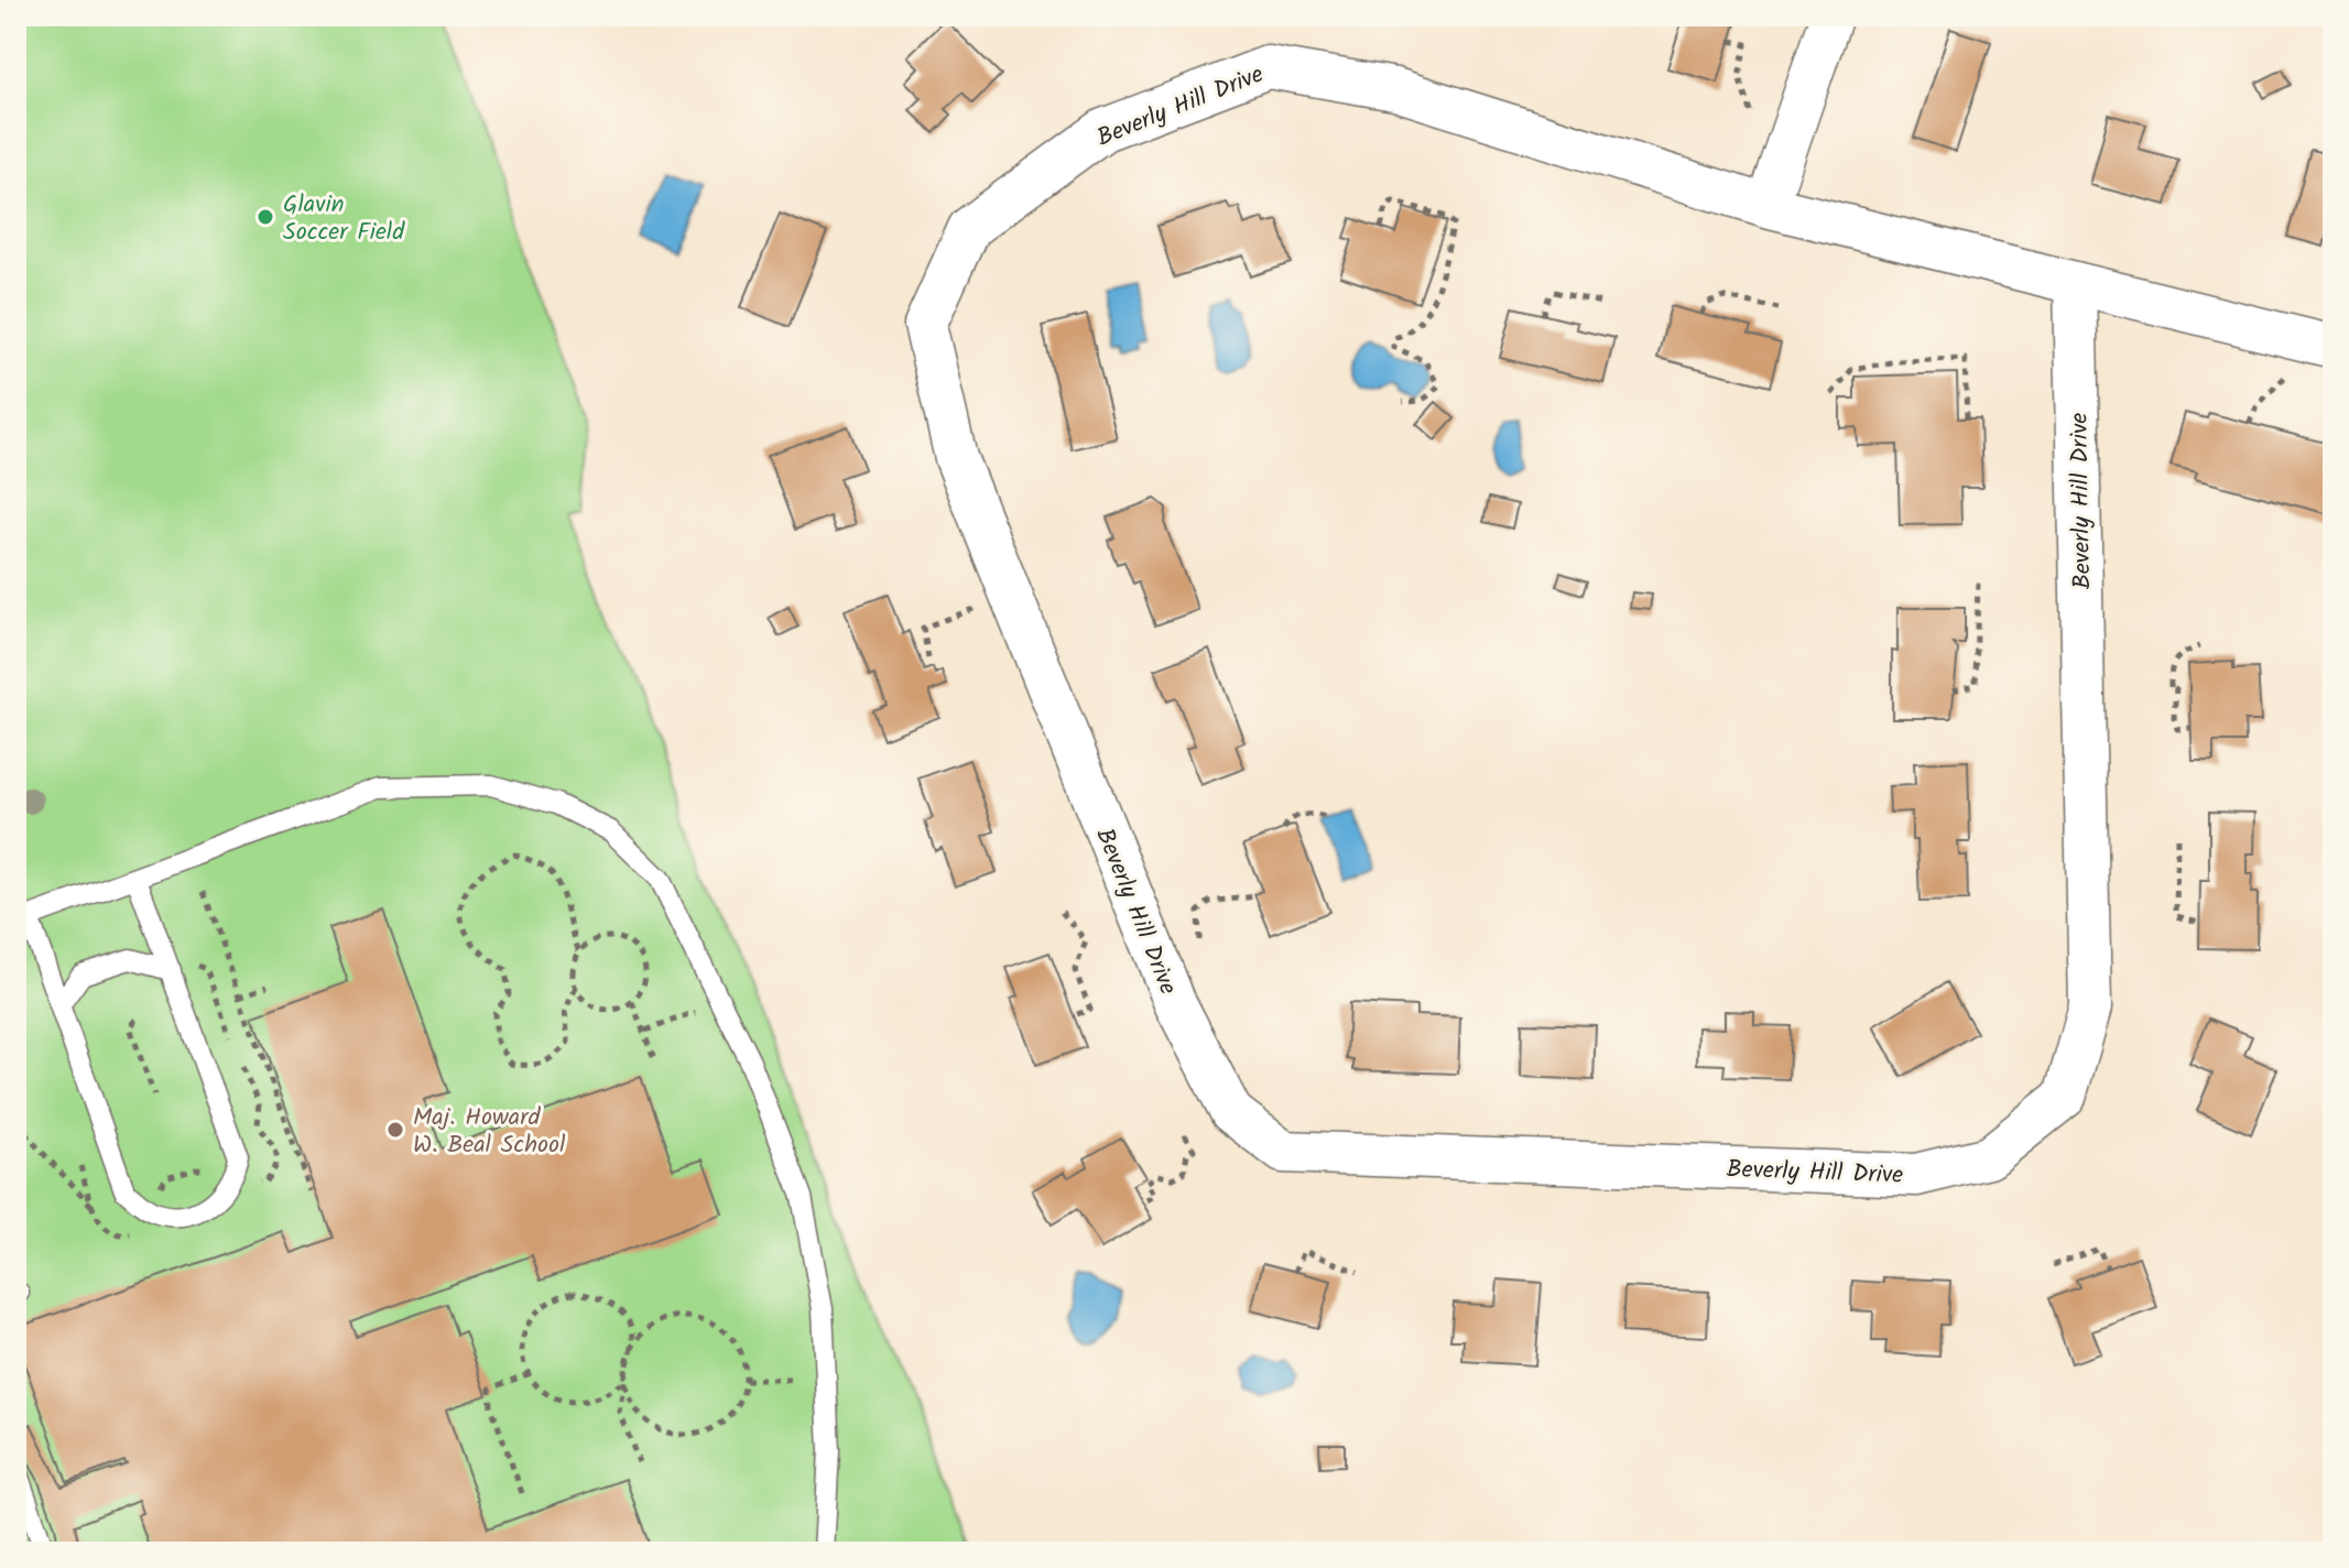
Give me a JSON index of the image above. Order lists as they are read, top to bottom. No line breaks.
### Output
{"streets":{"street":["Beverly Hill Drive"]},"places":["Glavin Soccer Field","Maj. Howard W. Beal School"]}
